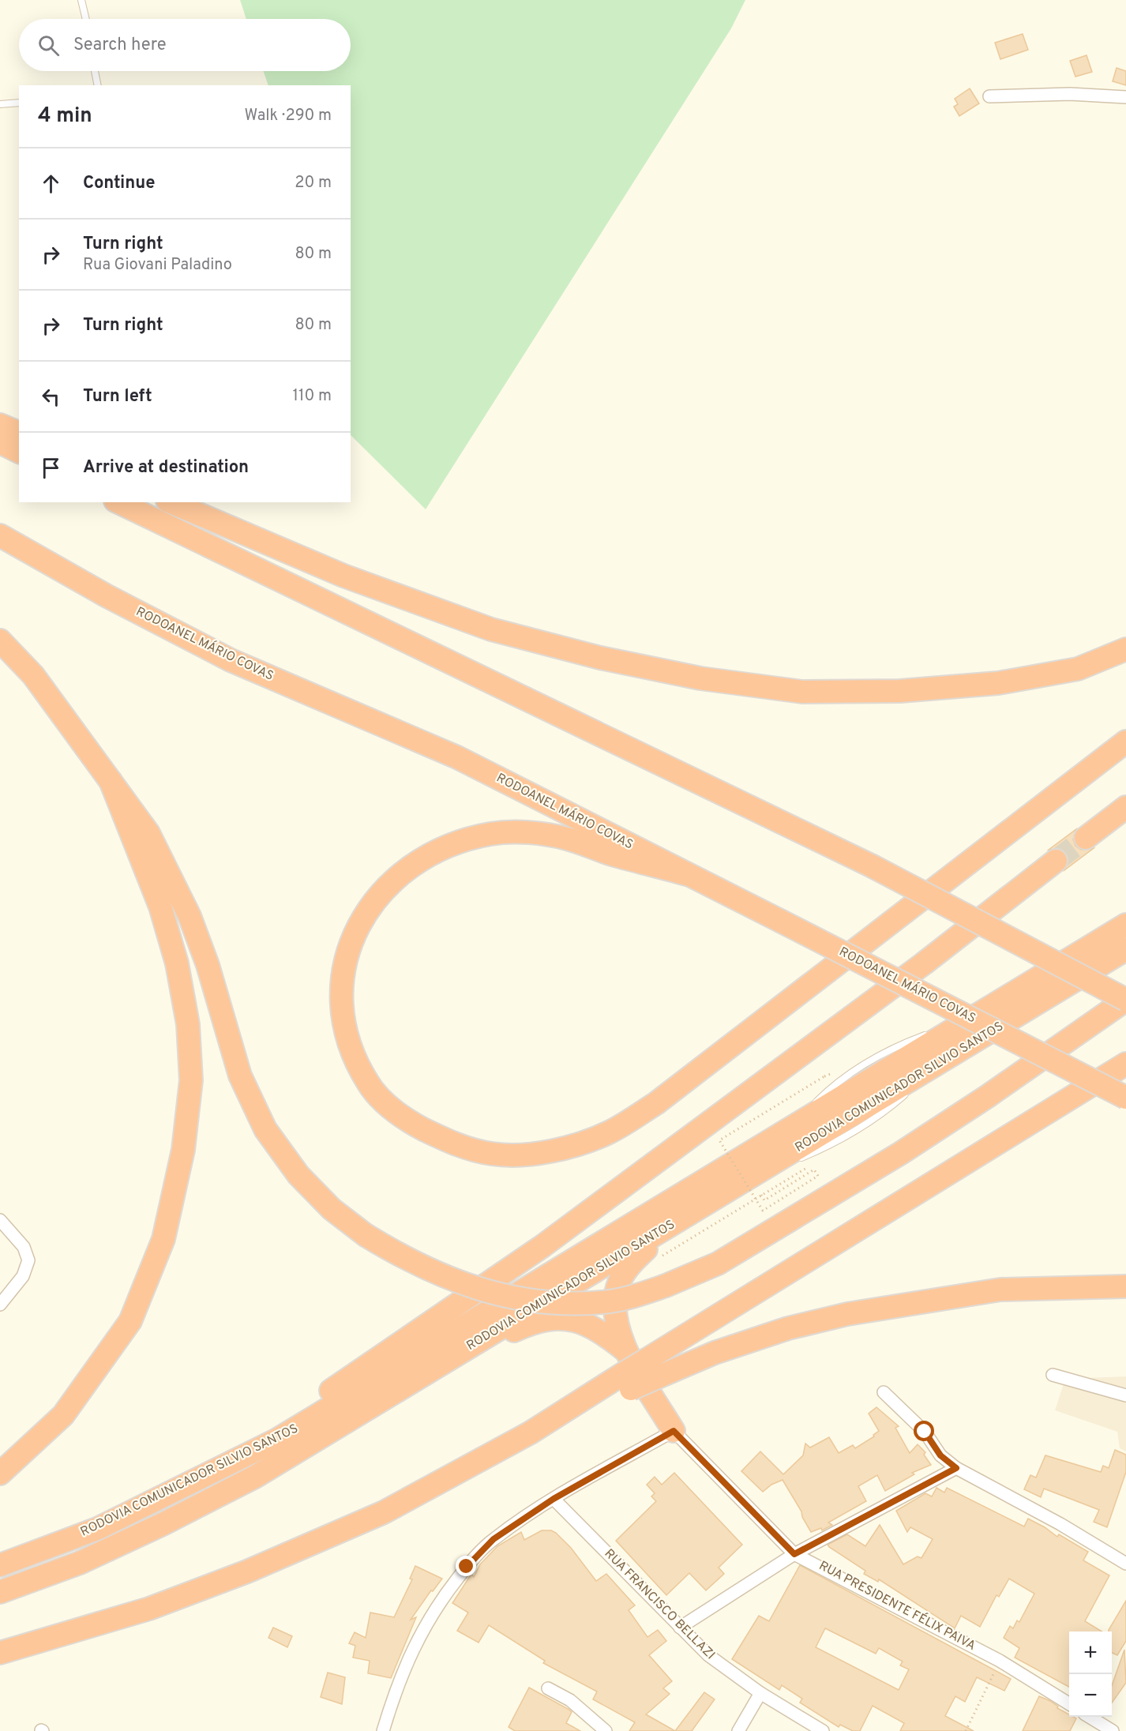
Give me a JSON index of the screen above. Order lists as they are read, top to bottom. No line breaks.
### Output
{"streets":{"highway":["RODOANEL MÁRIO COVAS","RODOVIA COMUNICADOR SILVIO SANTOS"],"street":["RUA FRANCISCO BELLAZI","RUA PRESIDENTE FÉLIX PAIVA"]},"page":{"search":"Search here","heading":["4 min","Walk · 290 m"],"list":[["Continue","20 m"],["Turn right","Rua Giovani Paladino","80 m"],["Turn right","80 m"],["Turn left","110 m"],"Arrive at destination"],"map_buttons":["+","−"]}}
